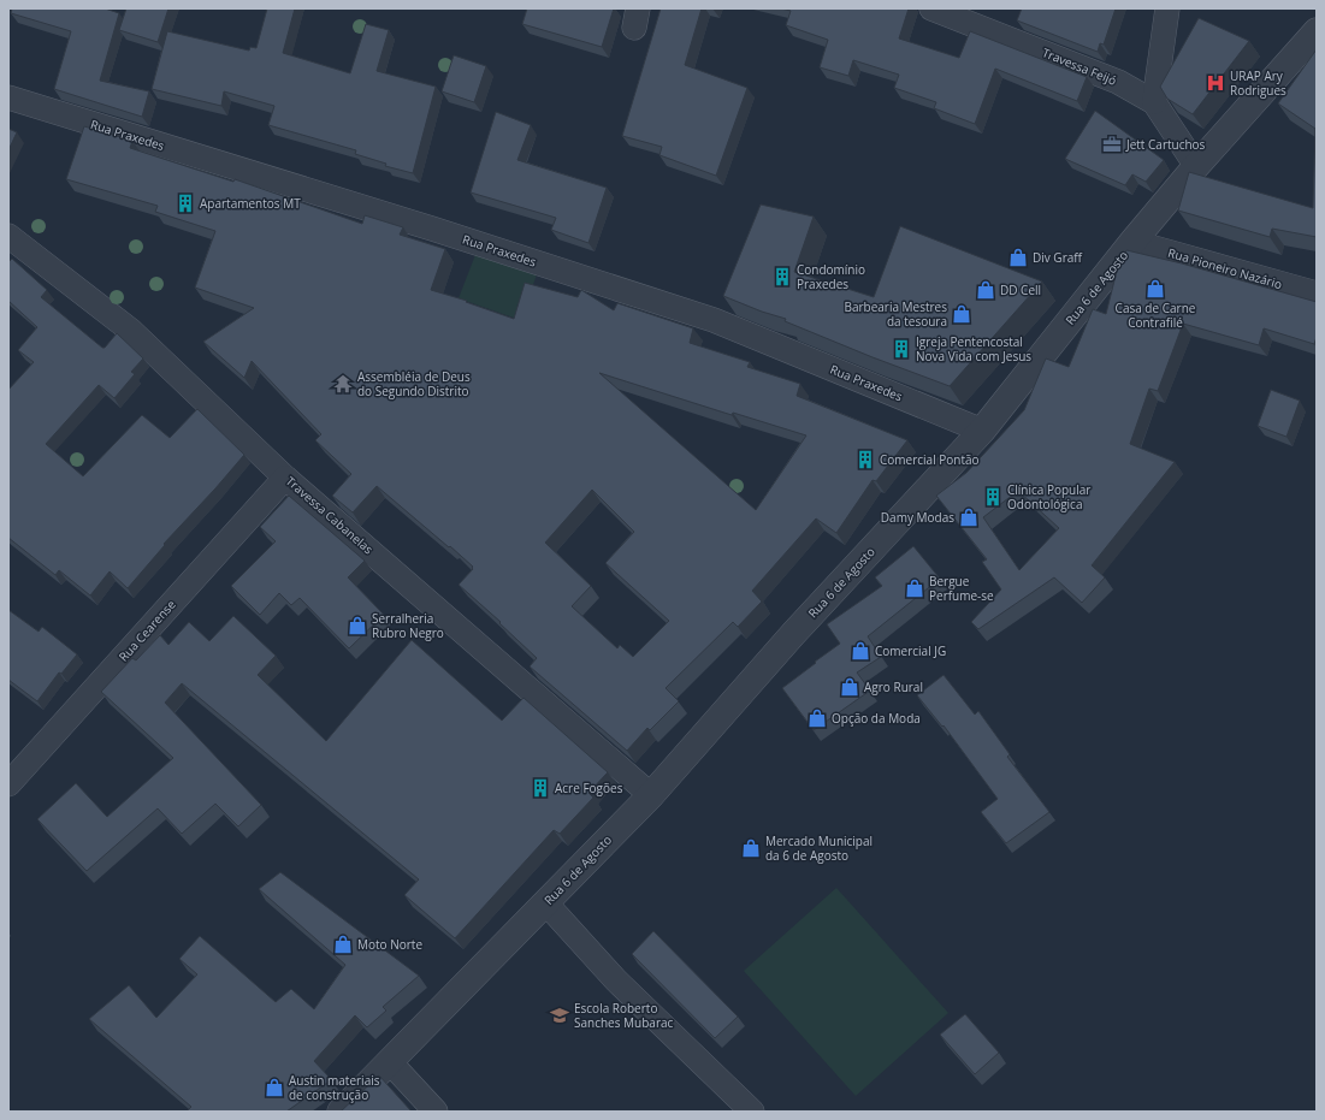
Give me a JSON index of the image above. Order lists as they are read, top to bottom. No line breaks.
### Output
{"streets":{"street":["Travessa Feijó","Rua Praxedes","Rua Pioneiro Nazário","Rua 6 de Agosto","Travessa Cabanelas","Rua Cearense"]},"crossings":[["Travessa Feijó","Rua 6 de Agosto"],["Rua Praxedes","Rua 6 de Agosto"],["Rua Pioneiro Nazário","Rua 6 de Agosto"],["Rua 6 de Agosto","Travessa Cabanelas"],["Travessa Cabanelas","Rua Cearense"]],"places":{"hospital":["URAP Ary Rodrigues"],"office":["Jett Cartuchos"],"building":["Apartamentos MT","Condomínio Praxedes","Igreja Pentencostal Nova Vida com Jesus","Comercial Pontão","Clínica Popular Odontológica","Acre Fogões"],"shop":["Div Graff","Casa de Carne Contrafilé","DD Cell","Barbearia Mestres da tesoura","Damy Modas","Bergue Perfume-se","Serralheria Rubro Negro","Comercial JG","Agro Rural","Opção da Moda","Mercado Municipal da 6 de Agosto","Moto Norte","Austin materiais de construção"],"temple":["Assembléia de Deus do Segundo Distrito"],"school or university":["Escola Roberto Sanches Mubarac"]}}
